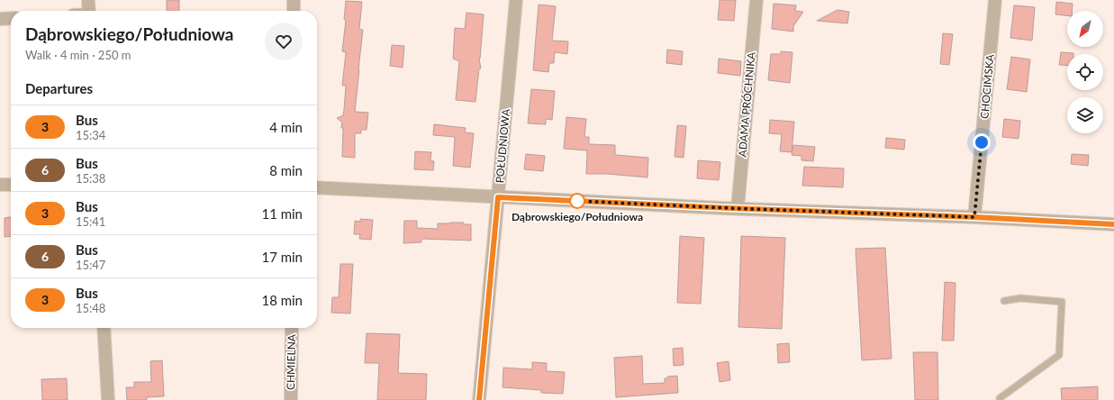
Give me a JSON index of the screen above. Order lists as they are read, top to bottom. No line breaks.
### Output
{"streets":{"street":["CHOCIMSKA","ADAMA PRÓCHNIKA","POŁUDNIOWA","CHMIELNA"]},"places":["Dąbrowskiego/Południowa"],"lines":["bus line 3"],"north":"bottom left","page":{"heading":[["Dąbrowskiego/Południowa","Walk · 4 min · 250 m"],"Departures"],"list":[{"mark":"3","name":"Bus","note":"15:34","value":"4 min"},{"mark":"6","name":"Bus","note":"15:38","value":"8 min"},{"mark":"3","name":"Bus","note":"15:41","value":"11 min"},{"mark":"6","name":"Bus","note":"15:47","value":"17 min"},{"mark":"3","name":"Bus","note":"15:48","value":"18 min"}]}}
